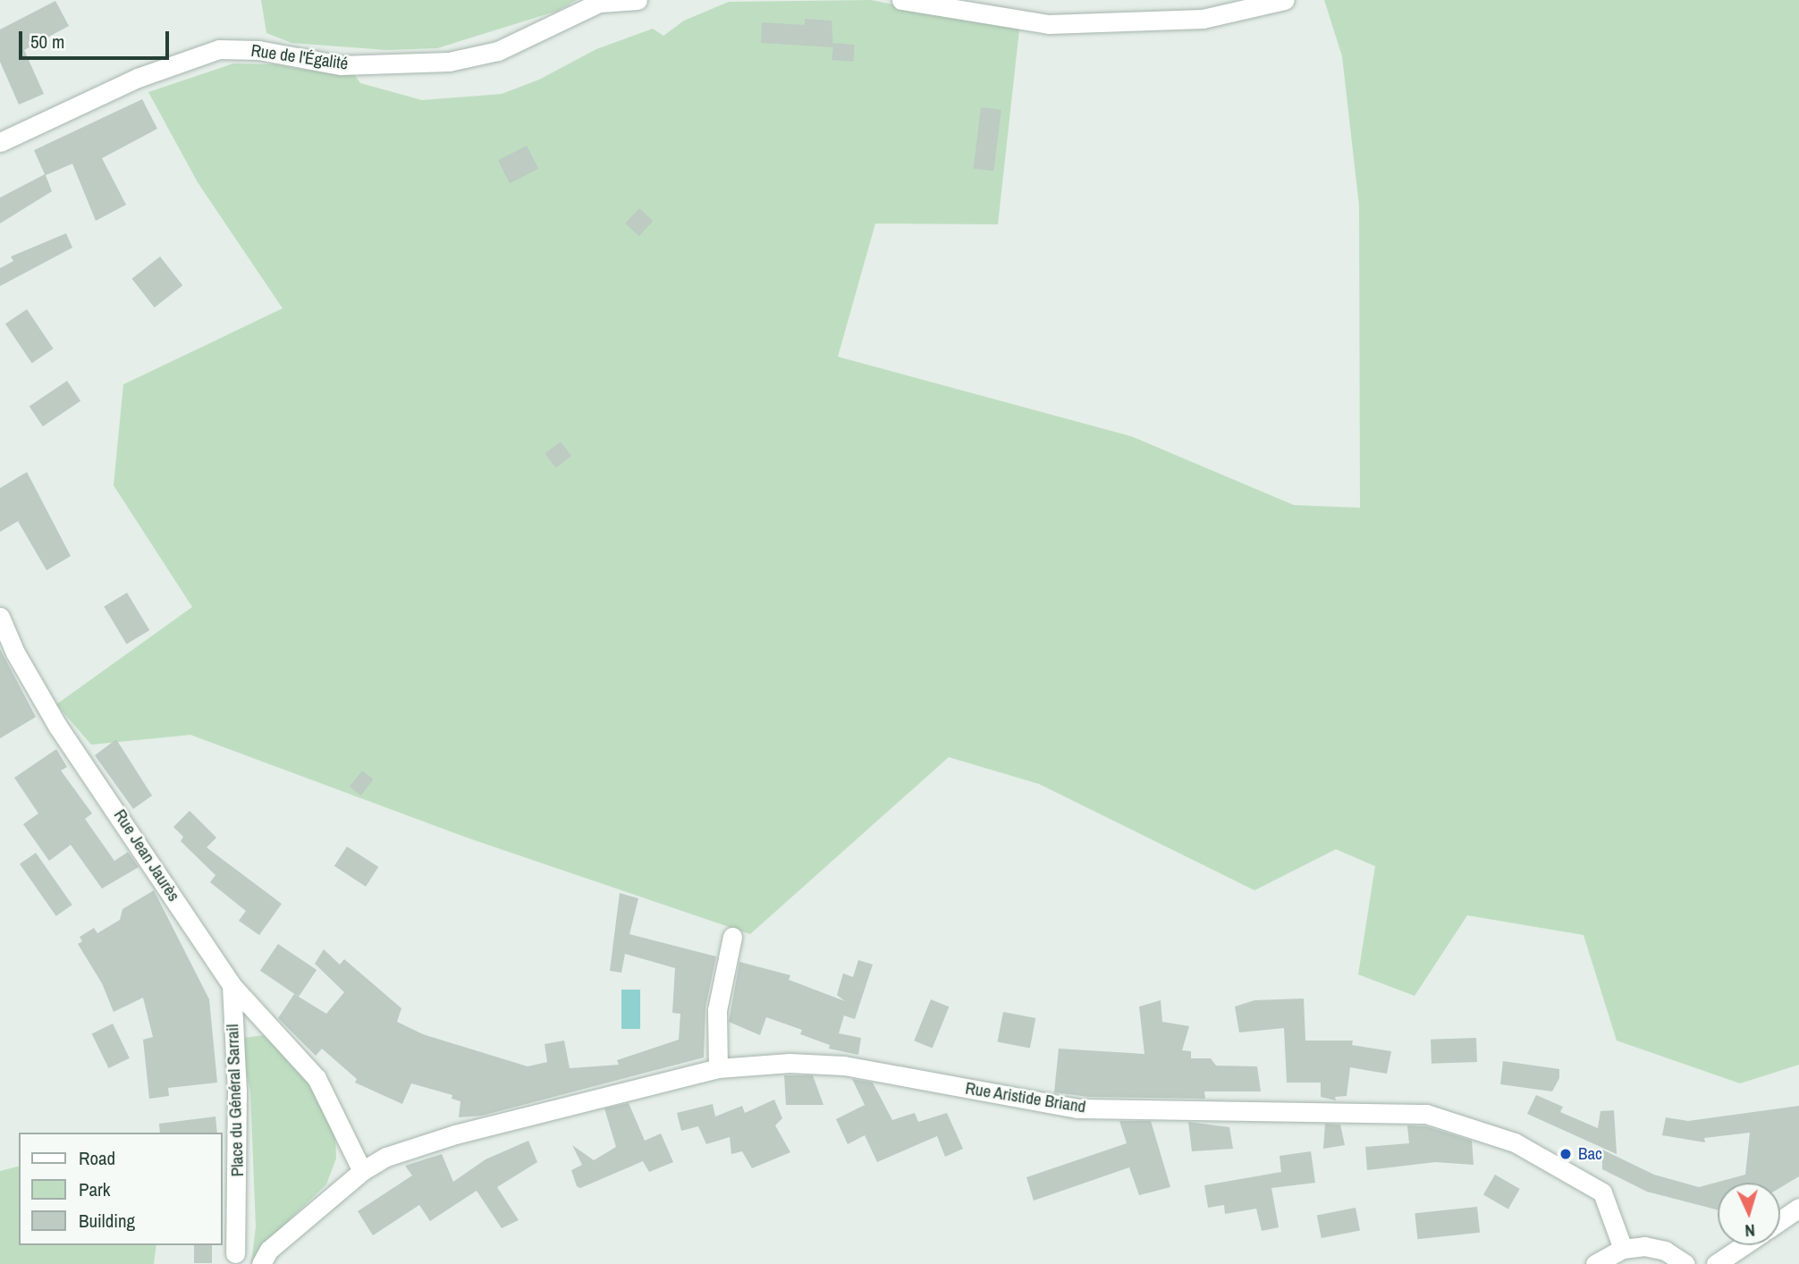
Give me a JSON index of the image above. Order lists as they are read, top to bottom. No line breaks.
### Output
{"streets":{"street":["Rue de l'Égalité","Rue Jean Jaurès","Rue Aristide Briand","Place du Général Sarrail"]},"crossings":[["Rue Jean Jaurès","Rue Aristide Briand"],["Rue Jean Jaurès","Place du Général Sarrail"]],"places":["Bac"],"legend":["Road","Park","Building"],"scale_bar":"50 m","north":"bottom"}
